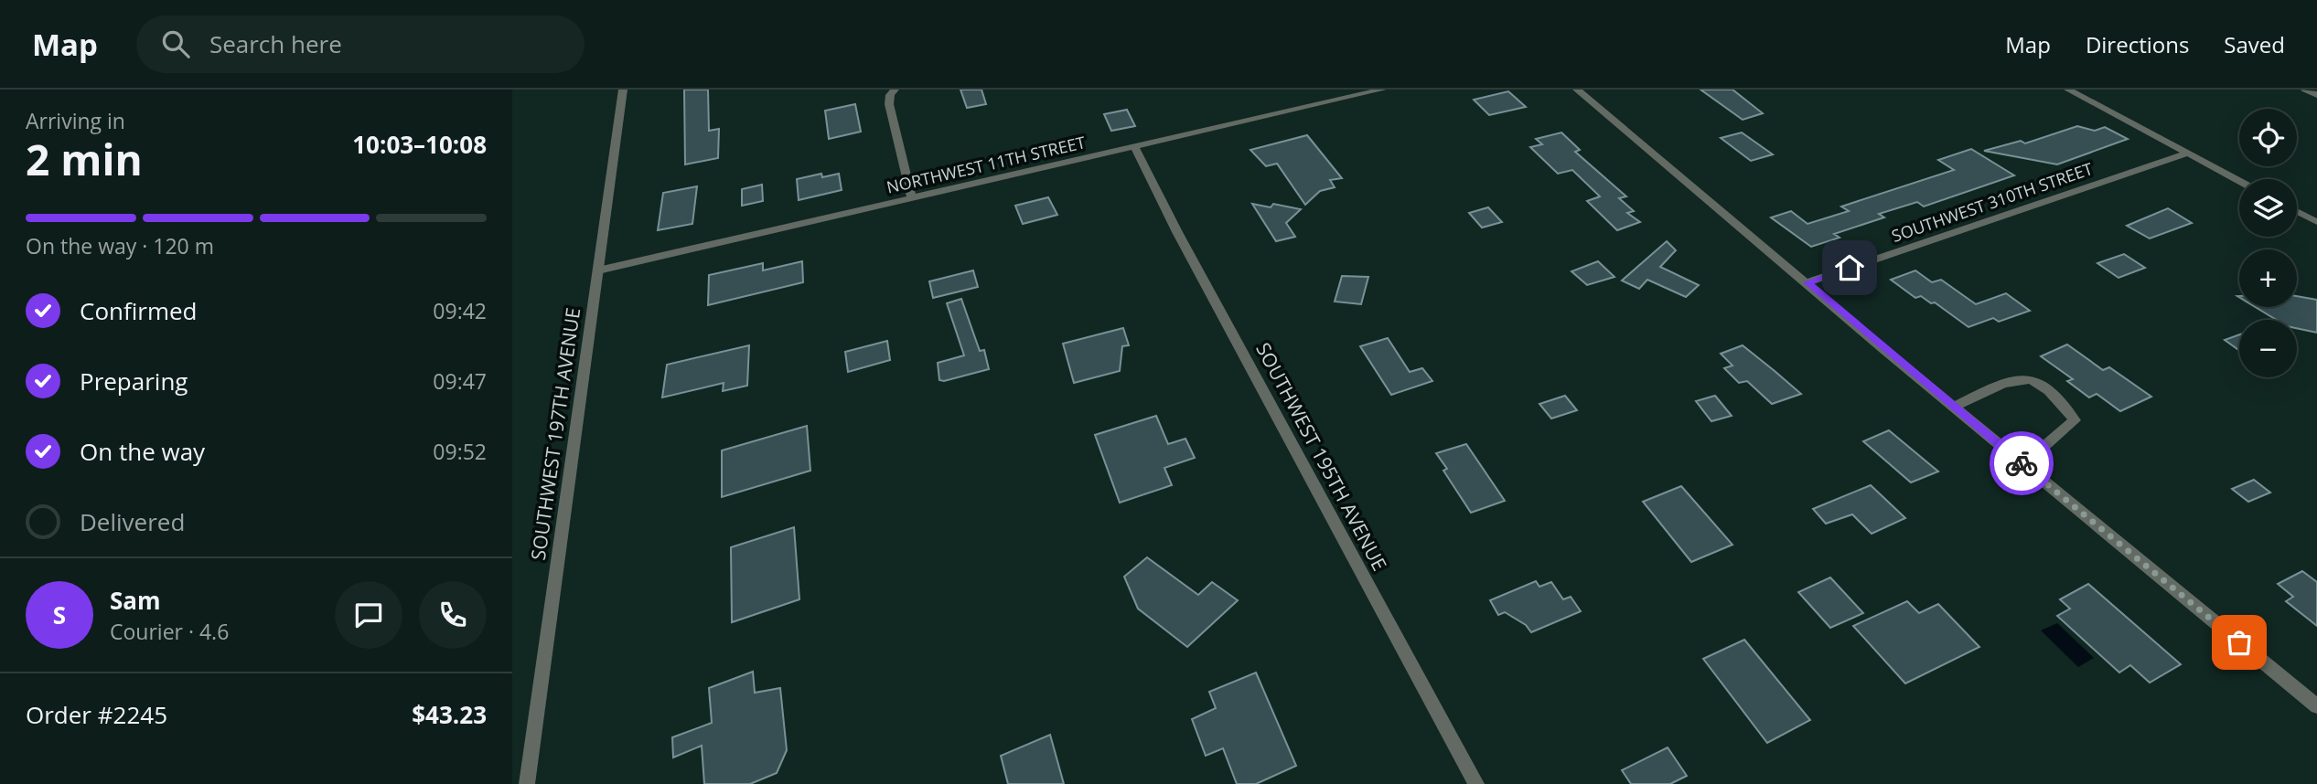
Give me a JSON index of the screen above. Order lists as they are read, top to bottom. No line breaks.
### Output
{"streets":{"street":["NORTHWEST 11TH STREET","SOUTHWEST 310TH STREET","SOUTHWEST 197TH AVENUE","SOUTHWEST 195TH AVENUE"]},"crossings":[["NORTHWEST 11TH STREET","SOUTHWEST 197TH AVENUE"],["NORTHWEST 11TH STREET","SOUTHWEST 195TH AVENUE"]],"page":{"header":"Map","search":"Search here","nav":["Map","Directions","Saved"],"heading":["2 min","Arriving in","10:03–10:08"],"panel":["Sam","Courier · 4.6","Order #2245","$43.23"],"map_buttons":["+","−"],"bar":"On the way · 120 m","list":[["Confirmed","09:42"],["Preparing","09:47"],["On the way","09:52"],"Delivered"],"round":"S"}}
